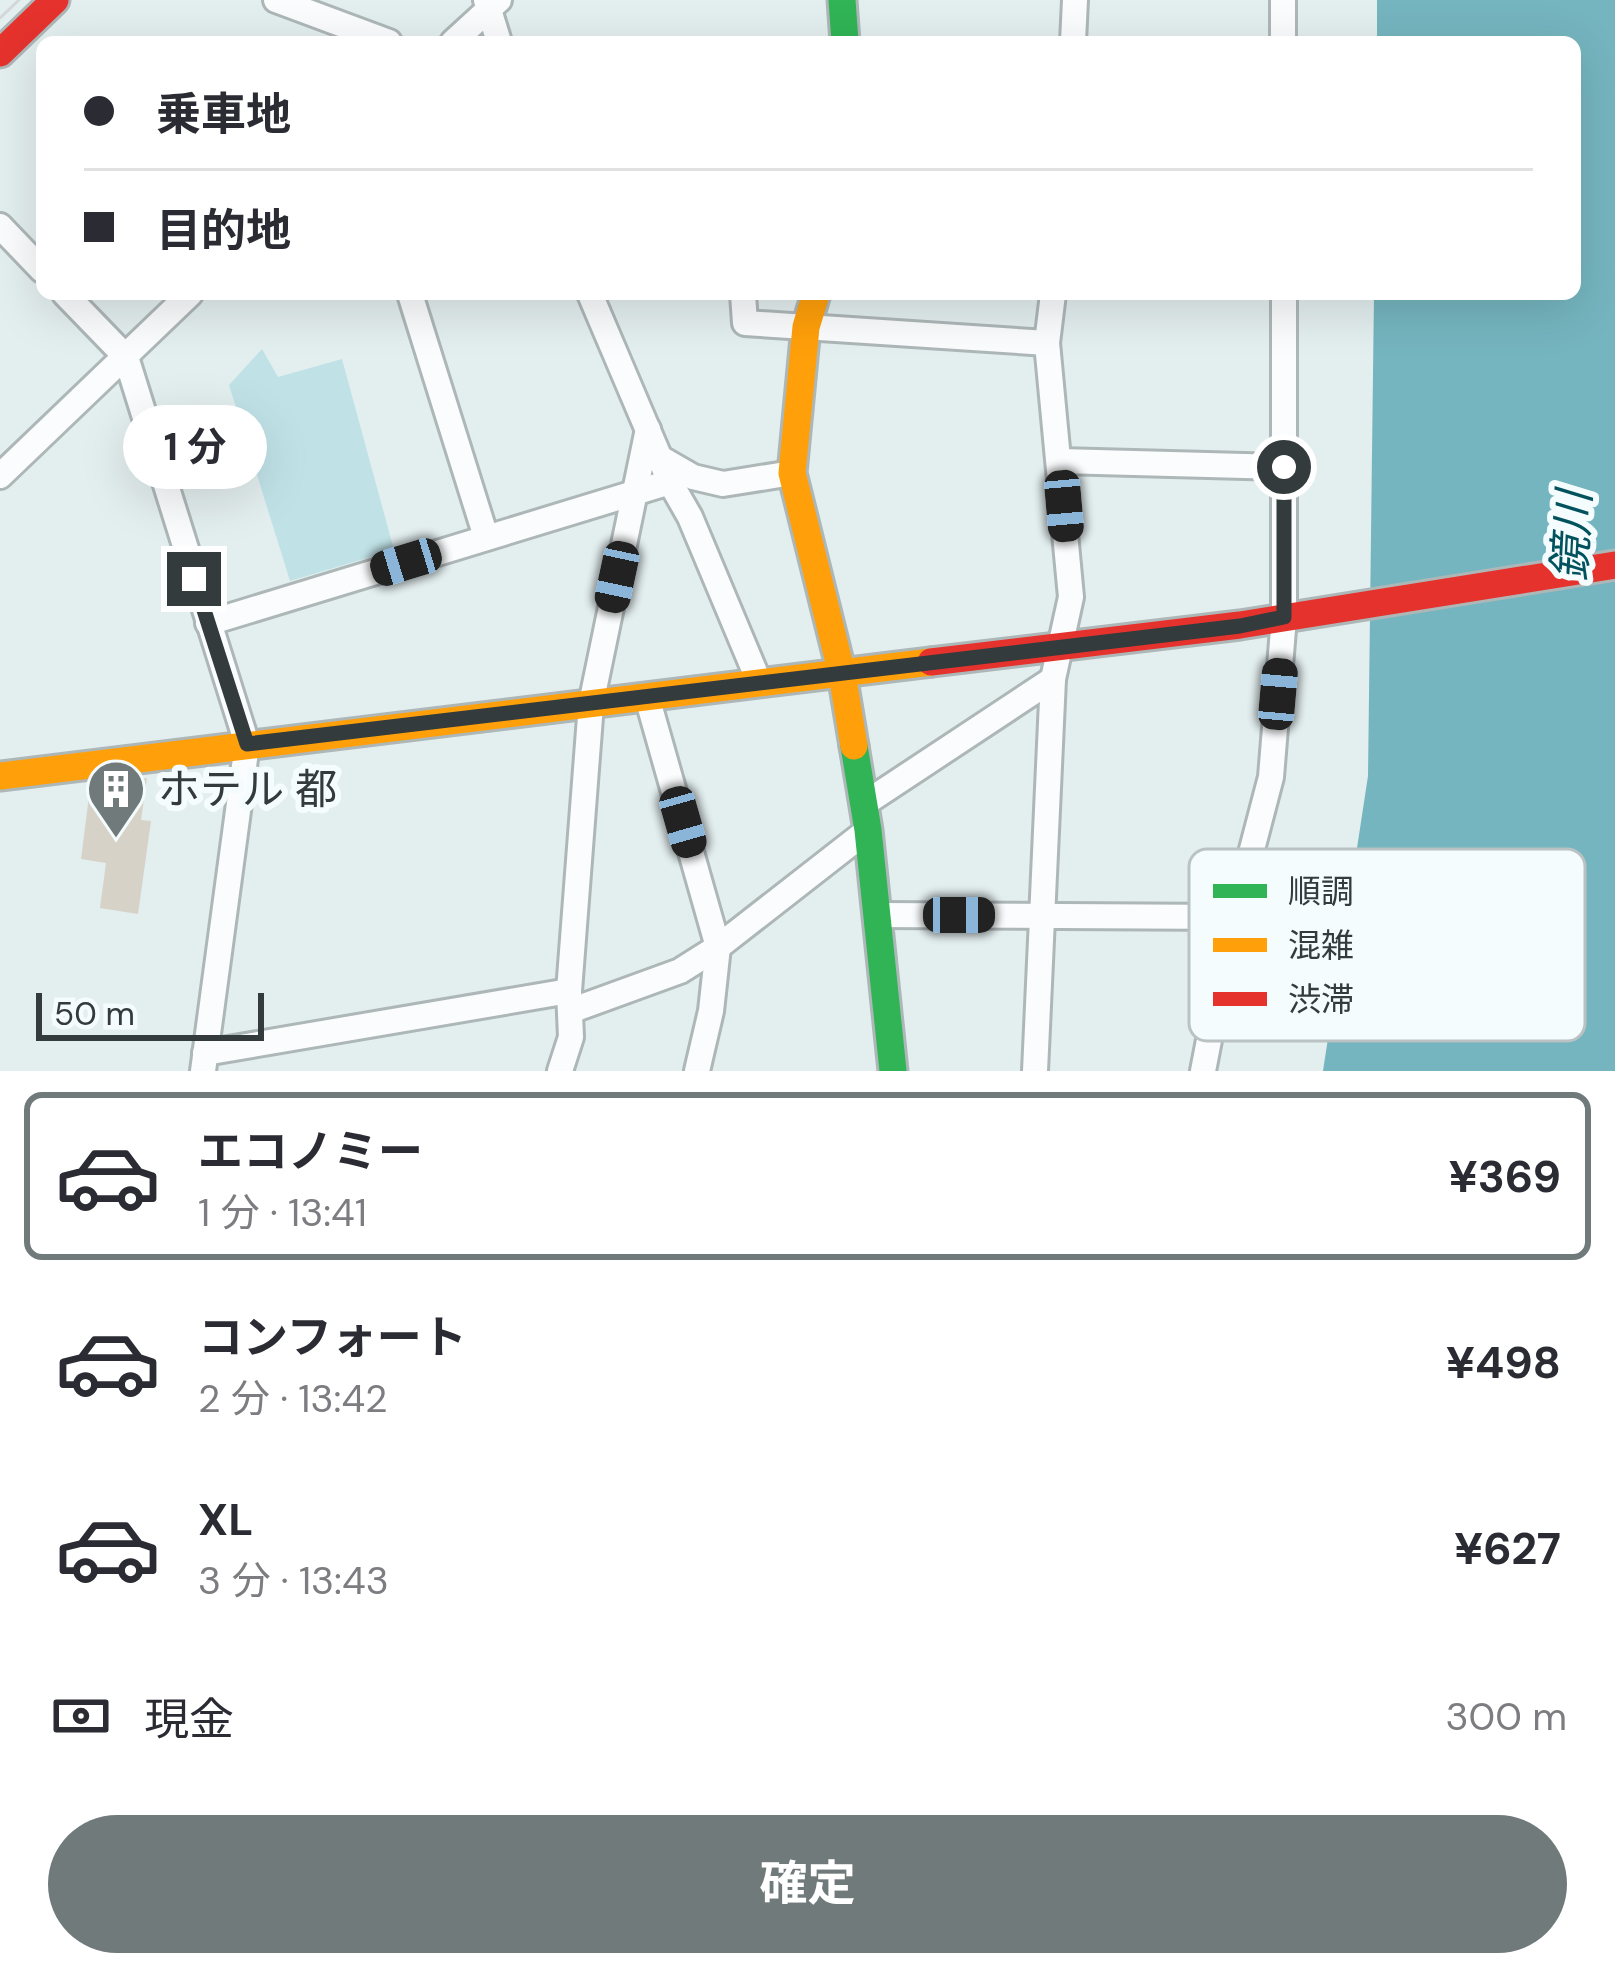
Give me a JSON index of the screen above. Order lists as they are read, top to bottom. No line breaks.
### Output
{"water":["鏡川"],"places":{"building":["ホテル 都"]},"legend":["順調","混雑","渋滞"],"scale_bar":"50 m","page":{"banner":["乗車地","目的地"],"bubble":"1 分","scale":"50 m","list":[{"name":"エコノミー","note":"1 分 · 13:41","value":"¥369"},{"name":"コンフォート","note":"2 分 · 13:42","value":"¥498"},{"name":"XL","note":"3 分 · 13:43","value":"¥627"}],"pay":["現金","300 m"],"buttons":"確定"}}
